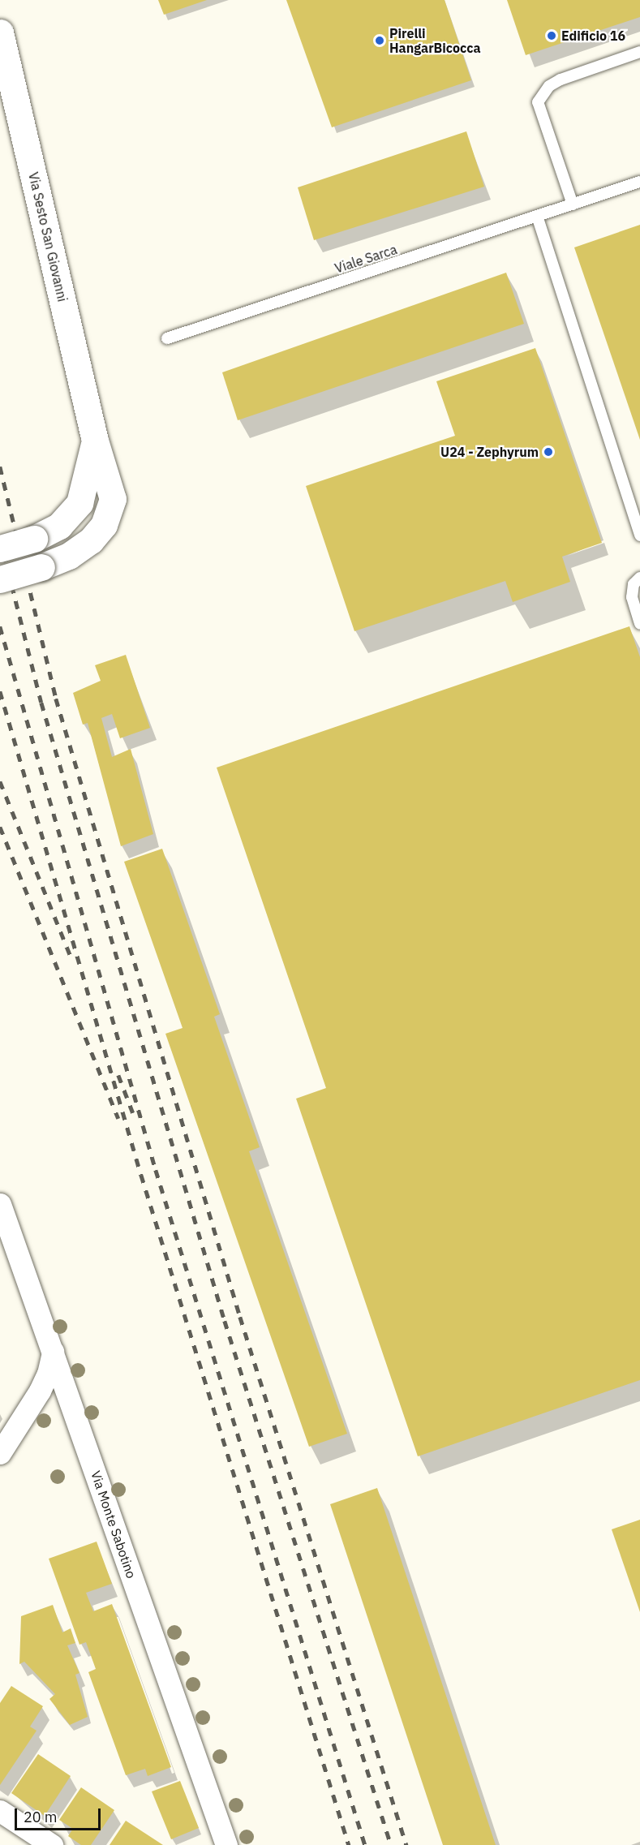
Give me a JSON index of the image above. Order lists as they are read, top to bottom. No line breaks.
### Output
{"streets":{"street":["Via Sesto San Giovanni","Via Monte Sabotino"],"lane":["Viale Sarca"]},"places":["Edificio 16","Pirelli HangarBicocca","U24 - Zephyrum"],"scale_bar":"20 m"}
